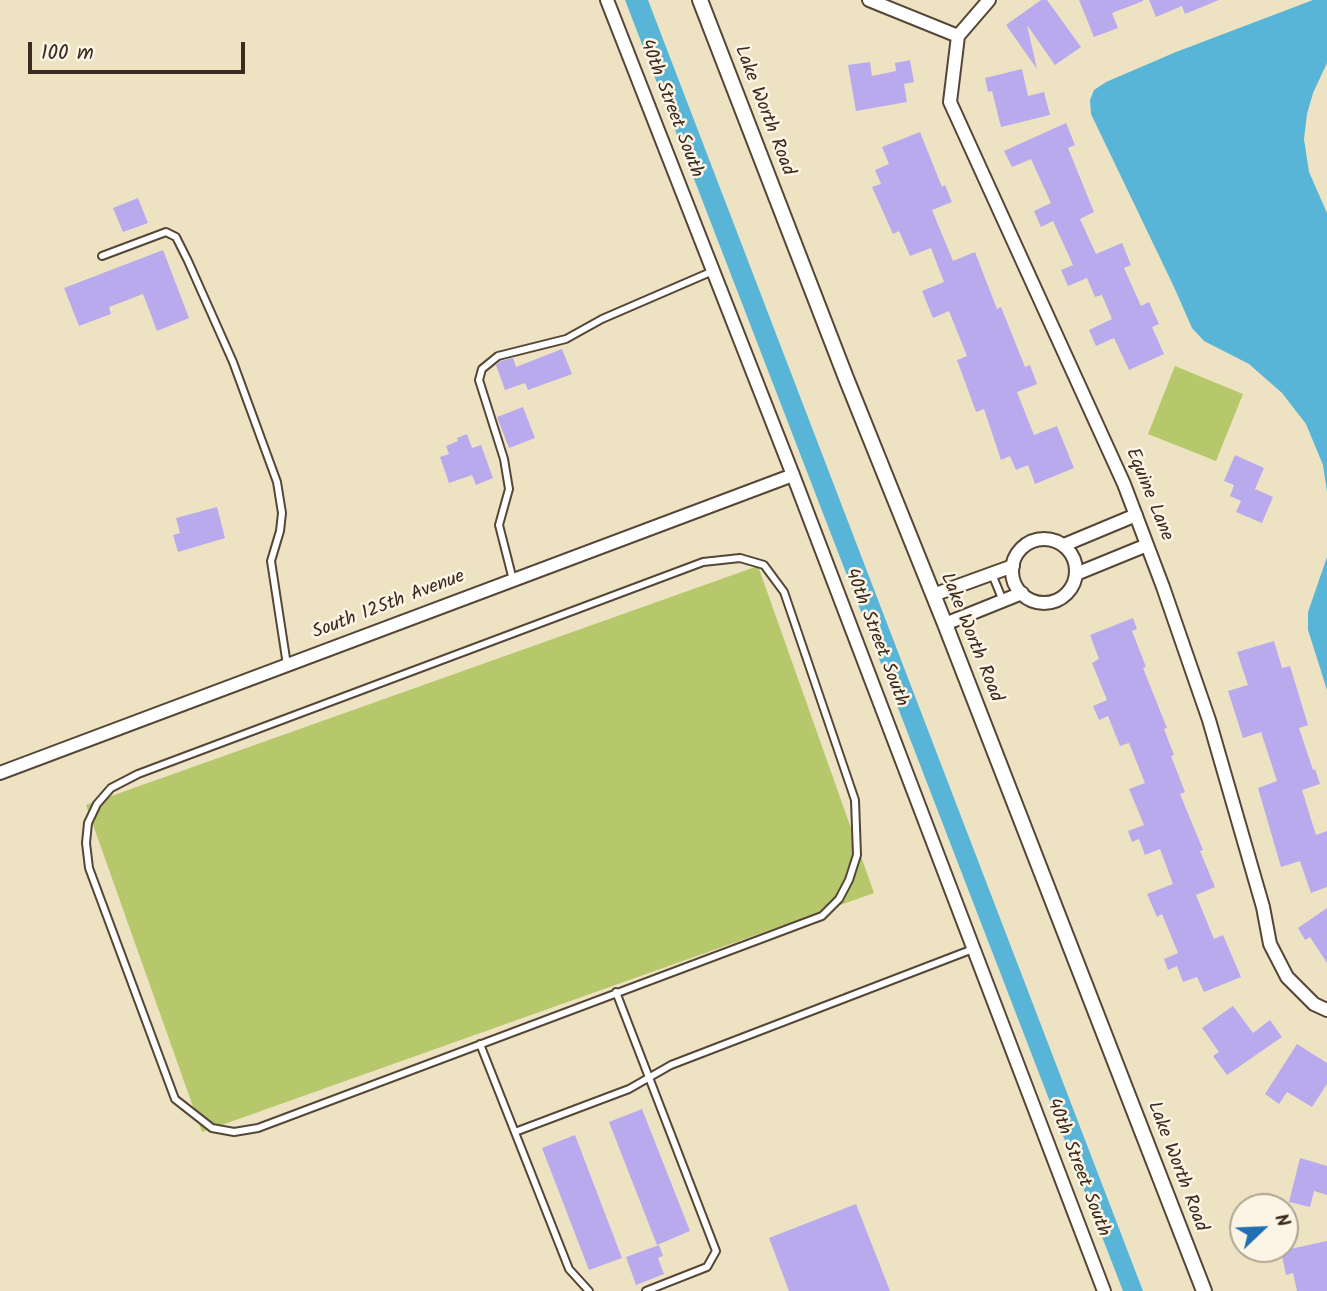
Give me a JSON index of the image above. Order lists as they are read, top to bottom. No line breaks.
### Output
{"streets":{"street":["40th Street South","Lake Worth Road","Equine Lane","South 125th Avenue"]},"crossings":[["40th Street South","South 125th Avenue"]],"scale_bar":"100 m","north":"top right"}
